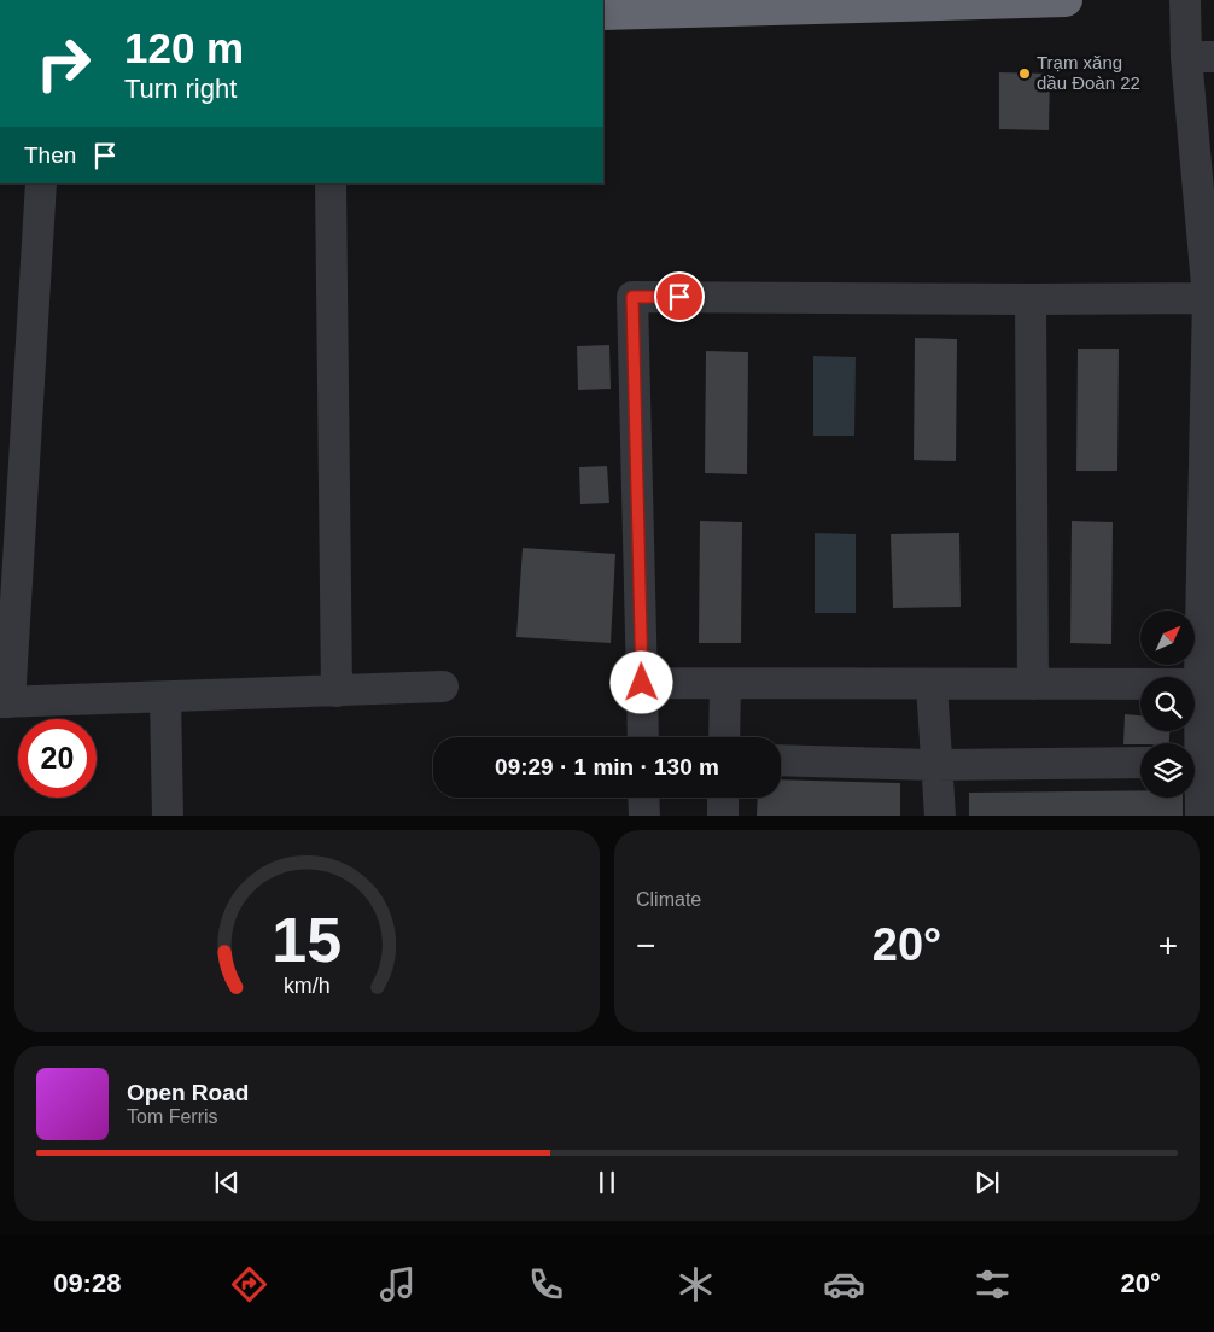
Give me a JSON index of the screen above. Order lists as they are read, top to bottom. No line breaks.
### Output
{"places":["Trạm xăng dầu Đoàn 22"],"north":"top right","page":{"turn":["120 m","Turn right"],"then":"Then","limit":"20","trip":"09:29 · 1 min · 130 m","tile":"Climate","heat":["−","20°","+"],"song":["Open Road","Tom Ferris"],"tabs":["09:28","20°"],"gauge":["15","km/h"]}}
